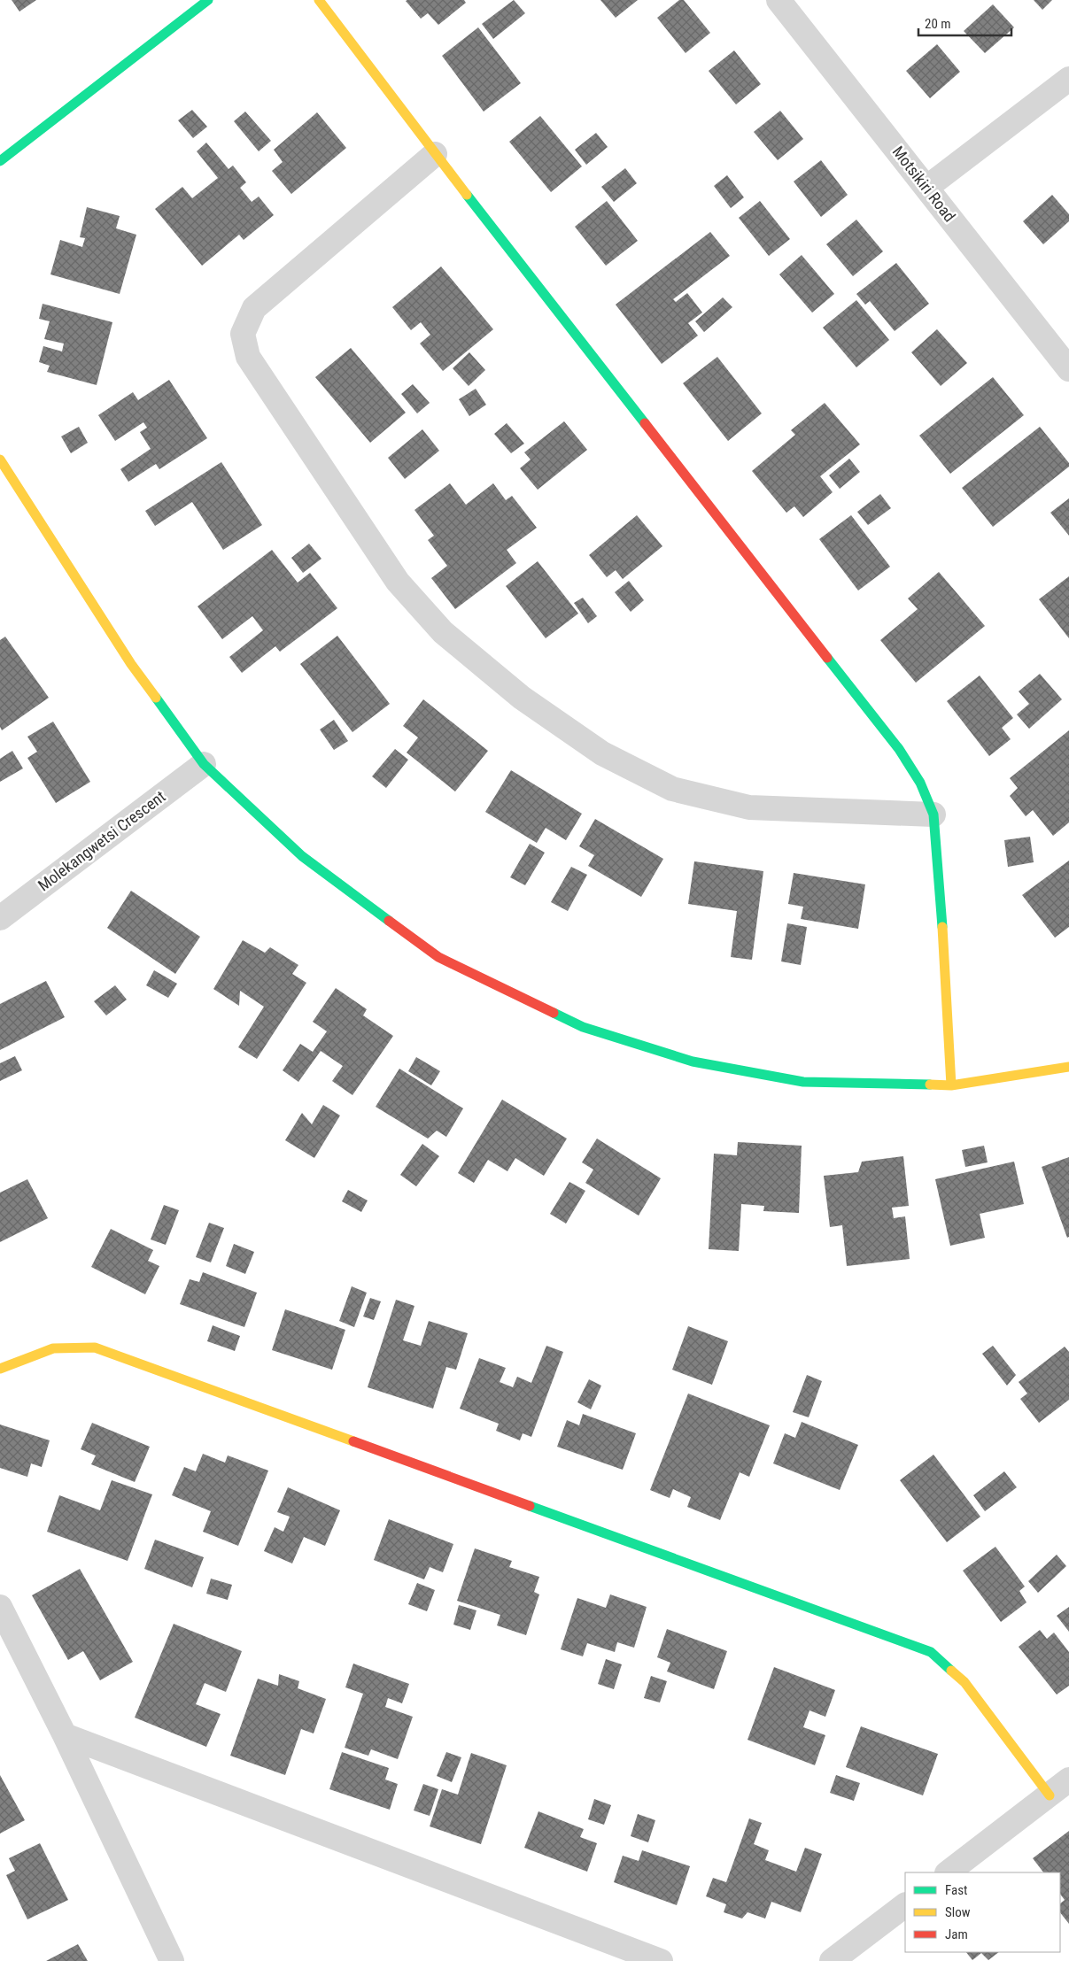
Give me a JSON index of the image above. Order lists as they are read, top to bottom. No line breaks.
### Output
{"streets":{"street":["Motsikiri Road","Molekangwetsi Crescent"]},"legend":["Fast","Slow","Jam"],"scale_bar":"20 m"}
